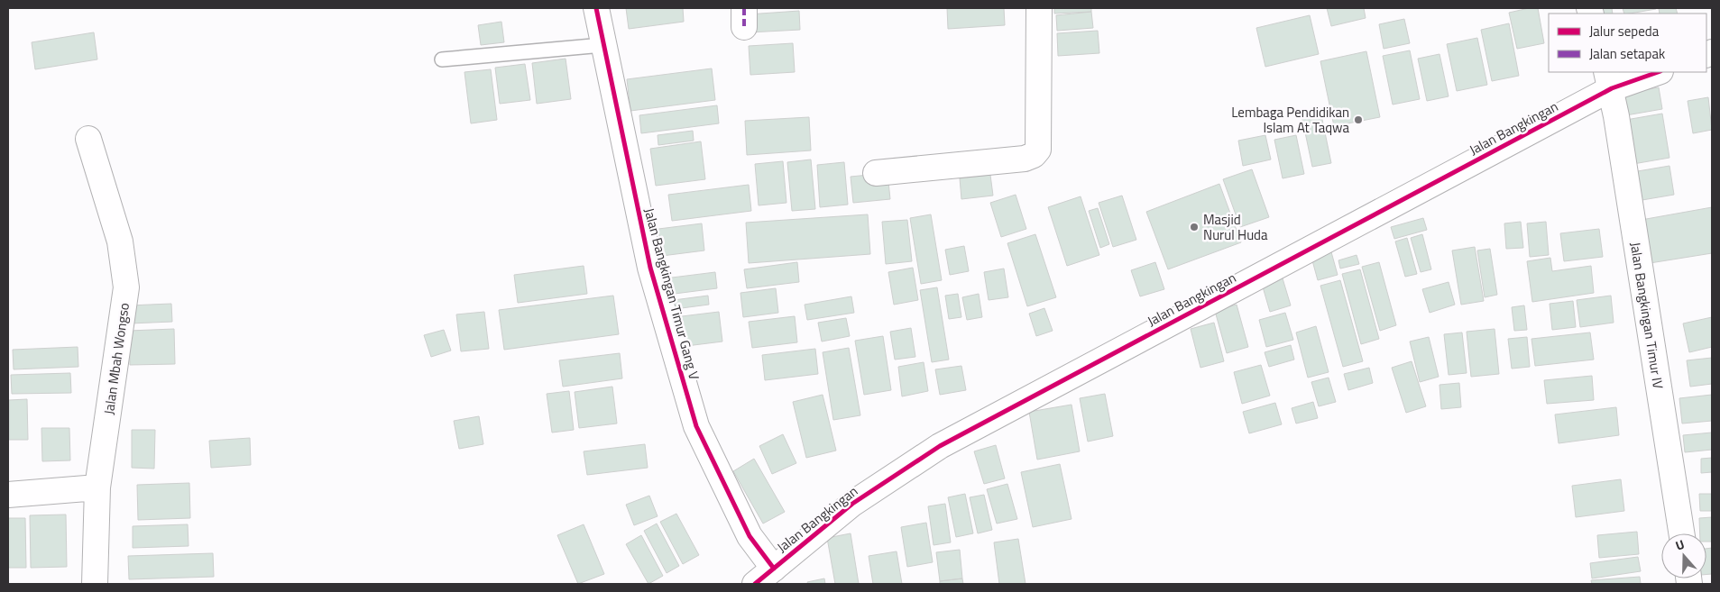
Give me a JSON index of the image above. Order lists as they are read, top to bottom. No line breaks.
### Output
{"streets":{"street":["Jalan Bangkingan","Jalan Bangkingan Timur Gang V","Jalan Bangkingan Timur IV","Jalan Mbah Wongso"]},"crossings":[["Jalan Bangkingan","Jalan Bangkingan Timur Gang V"],["Jalan Bangkingan","Jalan Bangkingan Timur IV"]],"places":["Lembaga Pendidikan Islam At Taqwa","Masjid Nurul Huda"],"legend":["Jalur sepeda","Jalan setapak"],"north":"top"}
